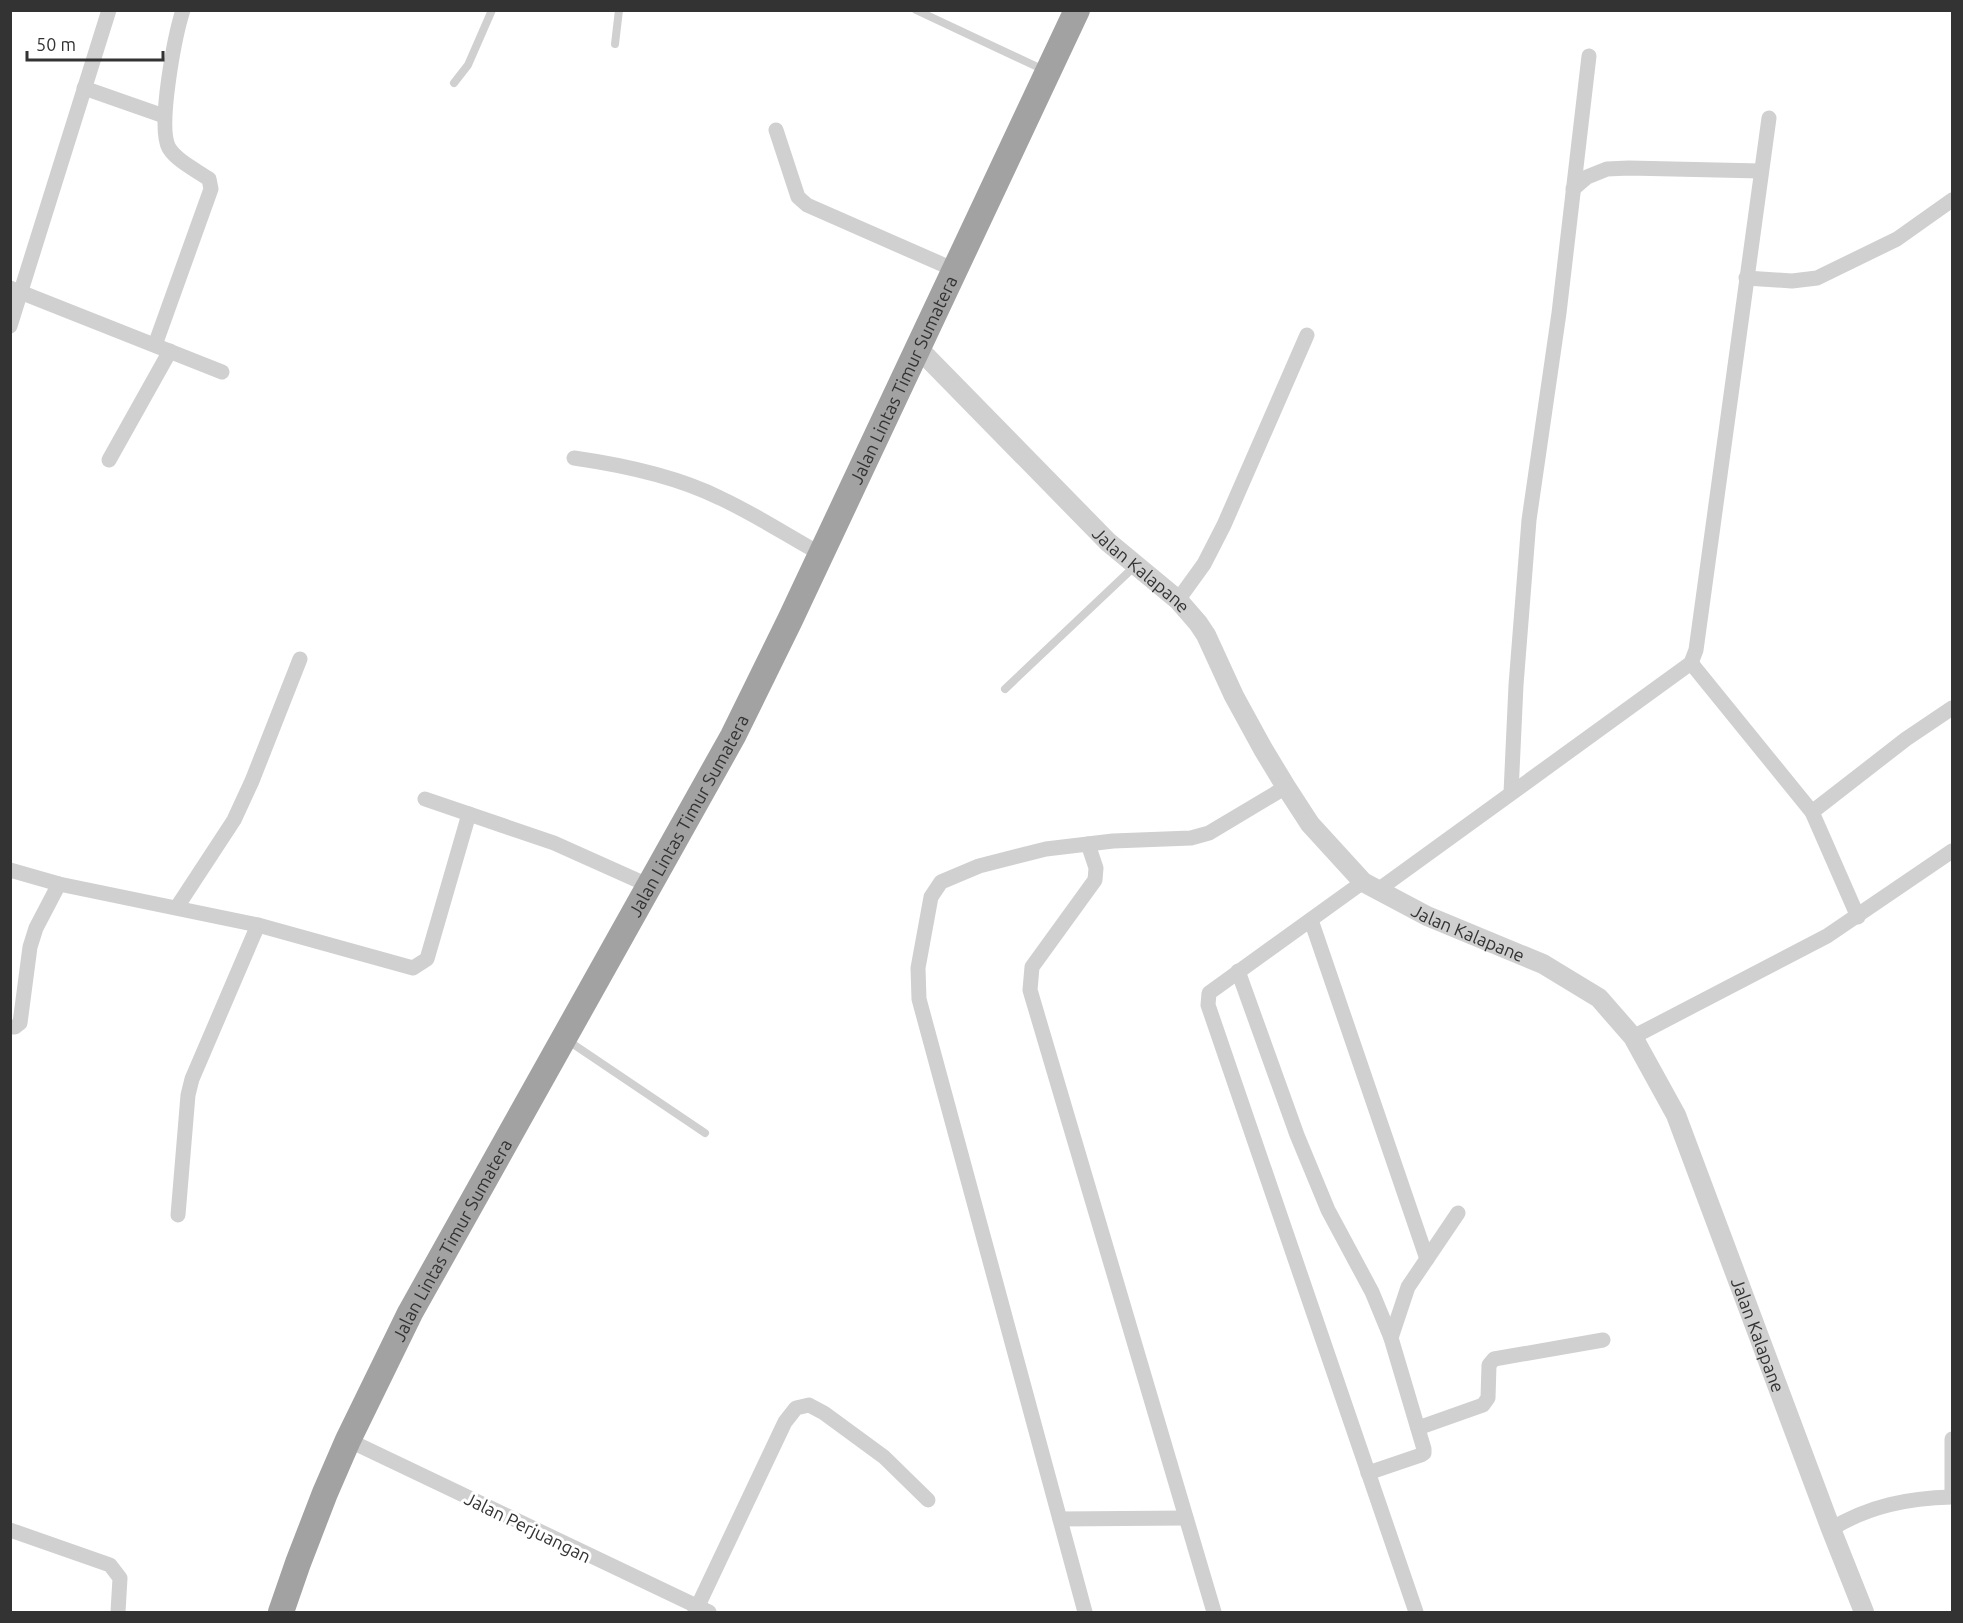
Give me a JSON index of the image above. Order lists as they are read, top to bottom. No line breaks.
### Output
{"streets":{"highway":["Jalan Lintas Timur Sumatera"],"street":["Jalan Kalapane","Jalan Perjuangan"]},"crossings":[["Jalan Lintas Timur Sumatera","Jalan Kalapane"],["Jalan Lintas Timur Sumatera","Jalan Perjuangan"]],"scale_bar":"50 m"}
